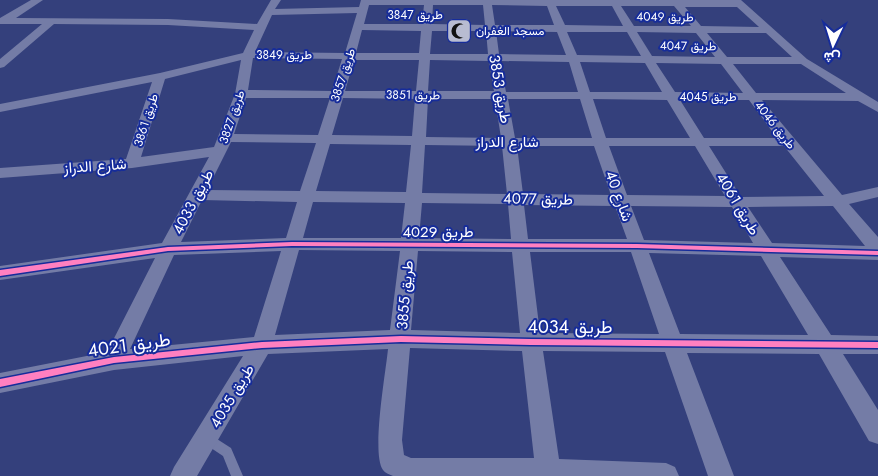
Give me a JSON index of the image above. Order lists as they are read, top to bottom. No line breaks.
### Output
{"streets":{"street":["طريق 3847","طريق 4049","طريق 4047","طريق 3849","طريق 3857","طريق 3853","طريق 3851","طريق 4045","طريق 3827","طريق 3861","طريق 4046","شارع الدراز","شارع 40","طريق 4077","طريق 4033","طريق 4061","طريق 4029","طريق 3855","طريق 4034","طريق 4021","طريق 4035"]},"crossings":[["طريق 3847","طريق 4049"],["طريق 3847","طريق 3857"],["طريق 3847","طريق 3853"],["طريق 3847","شارع 40"],["طريق 3847","طريق 3855"],["طريق 4049","طريق 4046"],["طريق 4049","شارع 40"],["طريق 4049","طريق 4061"],["طريق 4047","طريق 3849"],["طريق 4047","طريق 4046"],["طريق 4047","شارع 40"],["طريق 4047","طريق 4061"],["طريق 3849","طريق 3857"],["طريق 3849","طريق 3853"],["طريق 3849","طريق 3827"],["طريق 3849","طريق 3861"],["طريق 3849","شارع 40"],["طريق 3849","طريق 3855"],["طريق 3857","طريق 3851"],["طريق 3857","شارع الدراز"],["طريق 3857","طريق 4035"],["طريق 3853","طريق 3851"],["طريق 3853","شارع الدراز"],["طريق 3853","طريق 4077"],["طريق 3853","طريق 4029"],["طريق 3853","طريق 3855"],["طريق 3853","طريق 4034"],["طريق 3851","طريق 4045"],["طريق 3851","طريق 3827"],["طريق 3851","شارع 40"],["طريق 3851","طريق 3855"],["طريق 4045","طريق 4046"],["طريق 4045","شارع 40"],["طريق 4045","طريق 4061"],["طريق 3827","شارع الدراز"],["طريق 3827","طريق 4033"],["طريق 3861","شارع الدراز"],["طريق 4046","شارع الدراز"],["طريق 4046","طريق 4077"],["طريق 4046","طريق 4029"],["شارع الدراز","شارع 40"],["شارع الدراز","طريق 4033"],["شارع الدراز","طريق 4061"],["شارع الدراز","طريق 3855"],["شارع الدراز","طريق 4035"],["شارع 40","طريق 4077"],["شارع 40","طريق 4029"],["شارع 40","طريق 4034"],["طريق 4077","طريق 4033"],["طريق 4077","طريق 4061"],["طريق 4077","طريق 3855"],["طريق 4077","طريق 4035"],["طريق 4033","طريق 4029"],["طريق 4033","طريق 4021"],["طريق 4061","طريق 4029"],["طريق 4061","طريق 4034"],["طريق 4029","طريق 3855"],["طريق 4029","طريق 4035"],["طريق 3855","طريق 4034"],["طريق 4034","طريق 4021"],["طريق 4034","طريق 4035"],["طريق 4021","طريق 4035"]],"places":{"mosque":["مسجد الغفران"]},"north":"bottom"}
